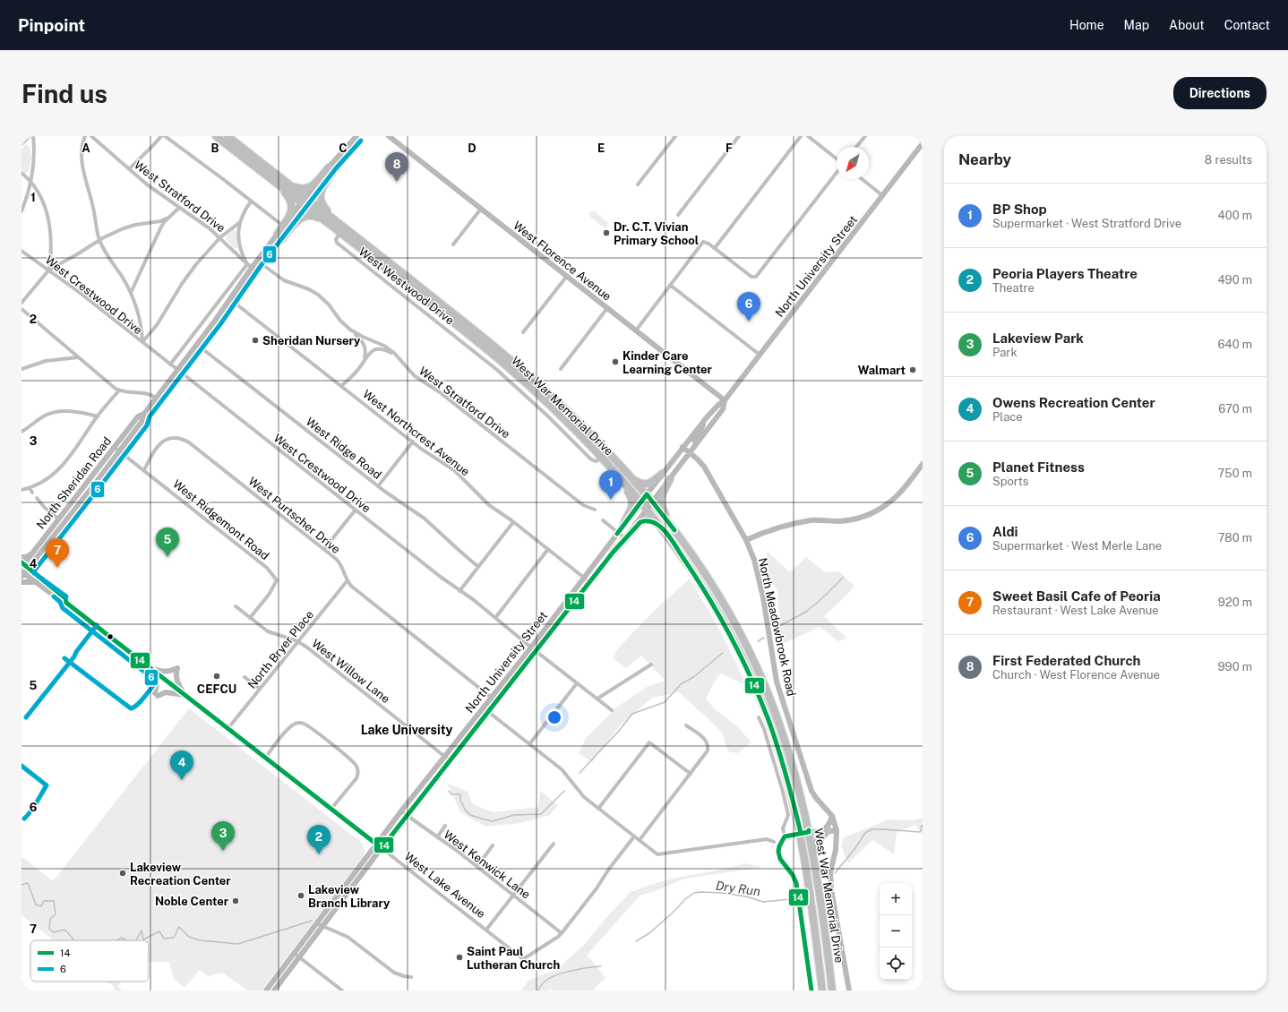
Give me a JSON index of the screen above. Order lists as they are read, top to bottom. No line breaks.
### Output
{"streets":{"highway":["West War Memorial Drive"],"main road":["West Florence Avenue","North University Street","North Sheridan Road","North Meadowbrook Road","West Lake Avenue"],"street":["West Stratford Drive","West Westwood Drive","West Crestwood Drive","West Northcrest Avenue","West Ridge Road","West Purtscher Drive","West Ridgemont Road","North Bryer Place","West Willow Lane","West Kenwick Lane"]},"crossings":[["West Stratford Drive","North Sheridan Road"],["West Florence Avenue","North University Street"],["North University Street","West Crestwood Drive"],["North University Street","West War Memorial Drive"],["North University Street","West Northcrest Avenue"],["North University Street","West Purtscher Drive"],["North University Street","North Meadowbrook Road"],["North University Street","West Willow Lane"],["North University Street","West Kenwick Lane"],["North University Street","West Lake Avenue"],["West Westwood Drive","West War Memorial Drive"],["West Crestwood Drive","North Sheridan Road"],["West War Memorial Drive","North Sheridan Road"],["West Northcrest Avenue","North Sheridan Road"],["West Ridge Road","North Sheridan Road"],["North Sheridan Road","West Ridgemont Road"],["North Sheridan Road","West Lake Avenue"],["West Purtscher Drive","West Ridgemont Road"],["West Purtscher Drive","North Bryer Place"],["West Ridgemont Road","West Willow Lane"],["North Bryer Place","West Willow Lane"],["North Bryer Place","West Lake Avenue"],["West Kenwick Lane","West Lake Avenue"]],"districts":["Lake University"],"water":["Dry Run"],"places":["Dr. C.T. Vivian Primary School","Sheridan Nursery","Kinder Care Learning Center","Walmart","CEFCU","Lakeview Recreation Center","Lakeview Branch Library","Noble Center","Saint Paul Lutheran Church"],"lines":["transit line 6","transit line 14"],"legend":["14","6"],"north":"bottom left","page":{"header":"Pinpoint","nav":["Home","Map","About","Contact"],"buttons":"Directions","title":"Find us","heading":["Nearby","8 results"],"pins":["8","6","1","5","7","4","3","2"],"list":[{"mark":"1","name":"BP Shop","note":"Supermarket · West Stratford Drive","value":"400 m"},{"mark":"2","name":"Peoria Players Theatre","note":"Theatre","value":"490 m"},{"mark":"3","name":"Lakeview Park","note":"Park","value":"640 m"},{"mark":"4","name":"Owens Recreation Center","note":"Place","value":"670 m"},{"mark":"5","name":"Planet Fitness","note":"Sports","value":"750 m"},{"mark":"6","name":"Aldi","note":"Supermarket · West Merle Lane","value":"780 m"},{"mark":"7","name":"Sweet Basil Cafe of Peoria","note":"Restaurant · West Lake Avenue","value":"920 m"},{"mark":"8","name":"First Federated Church","note":"Church · West Florence Avenue","value":"990 m"}],"map_buttons":["+","−"]},"grid":{"columns":["A","B","C","D","E","F"],"rows":["1","2","3","4","5","6","7"]}}
